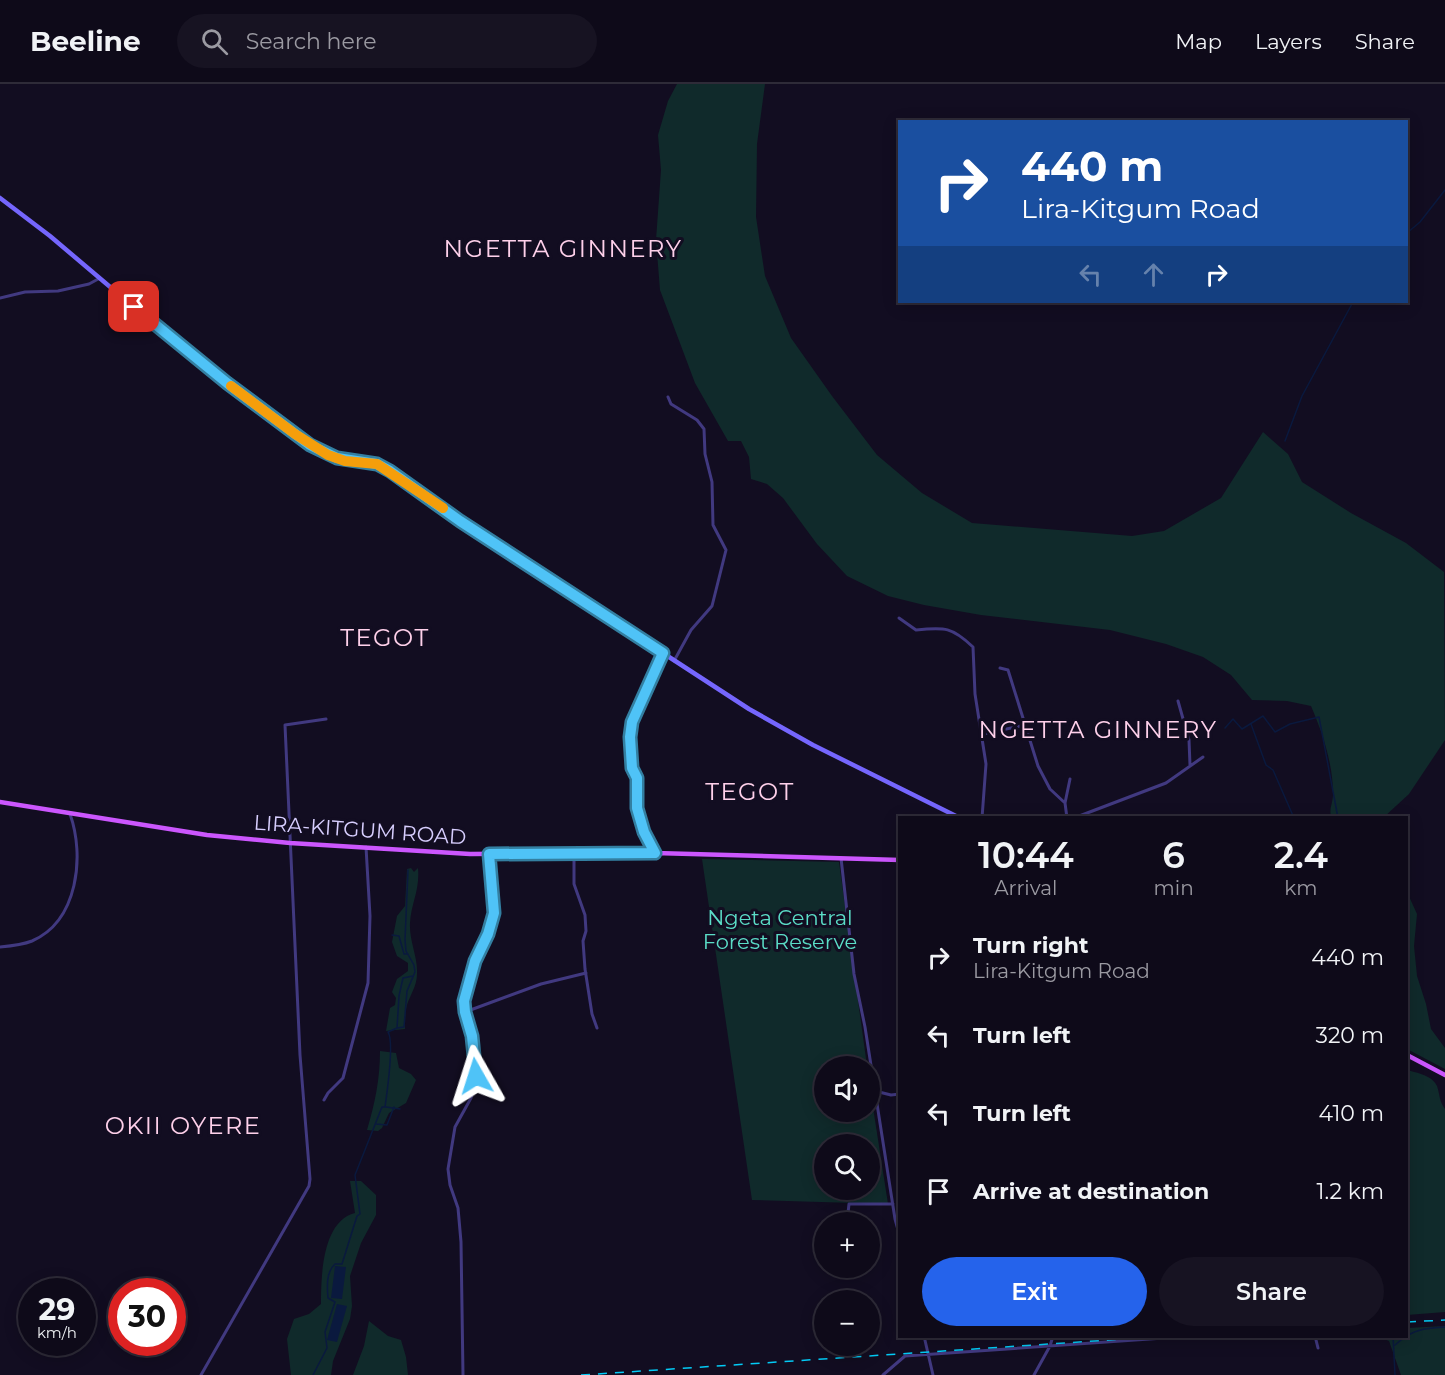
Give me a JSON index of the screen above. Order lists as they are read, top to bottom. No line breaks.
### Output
{"streets":{"main road":["LIRA-KITGUM ROAD"]},"districts":["NGETTA GINNERY","TEGOT","NGETTA GINNERY","TEGOT","OKII OYERE"],"parks":["Ngeta Central Forest Reserve"],"page":{"header":"Beeline","search":"Search here","nav":["Map","Layers","Share"],"turn":["440 m","Lira-Kitgum Road"],"eta":["10:44","Arrival","6","min","2.4","km"],"list":[{"name":"Turn right","note":"Lira-Kitgum Road","value":"440 m"},{"name":"Turn left","value":"320 m"},{"name":"Turn left","value":"410 m"},{"name":"Arrive at destination","value":"1.2 km"}],"map_buttons":["+","−"],"buttons":["Exit","Share"],"speed":"29 km/h","limit":"30"}}
